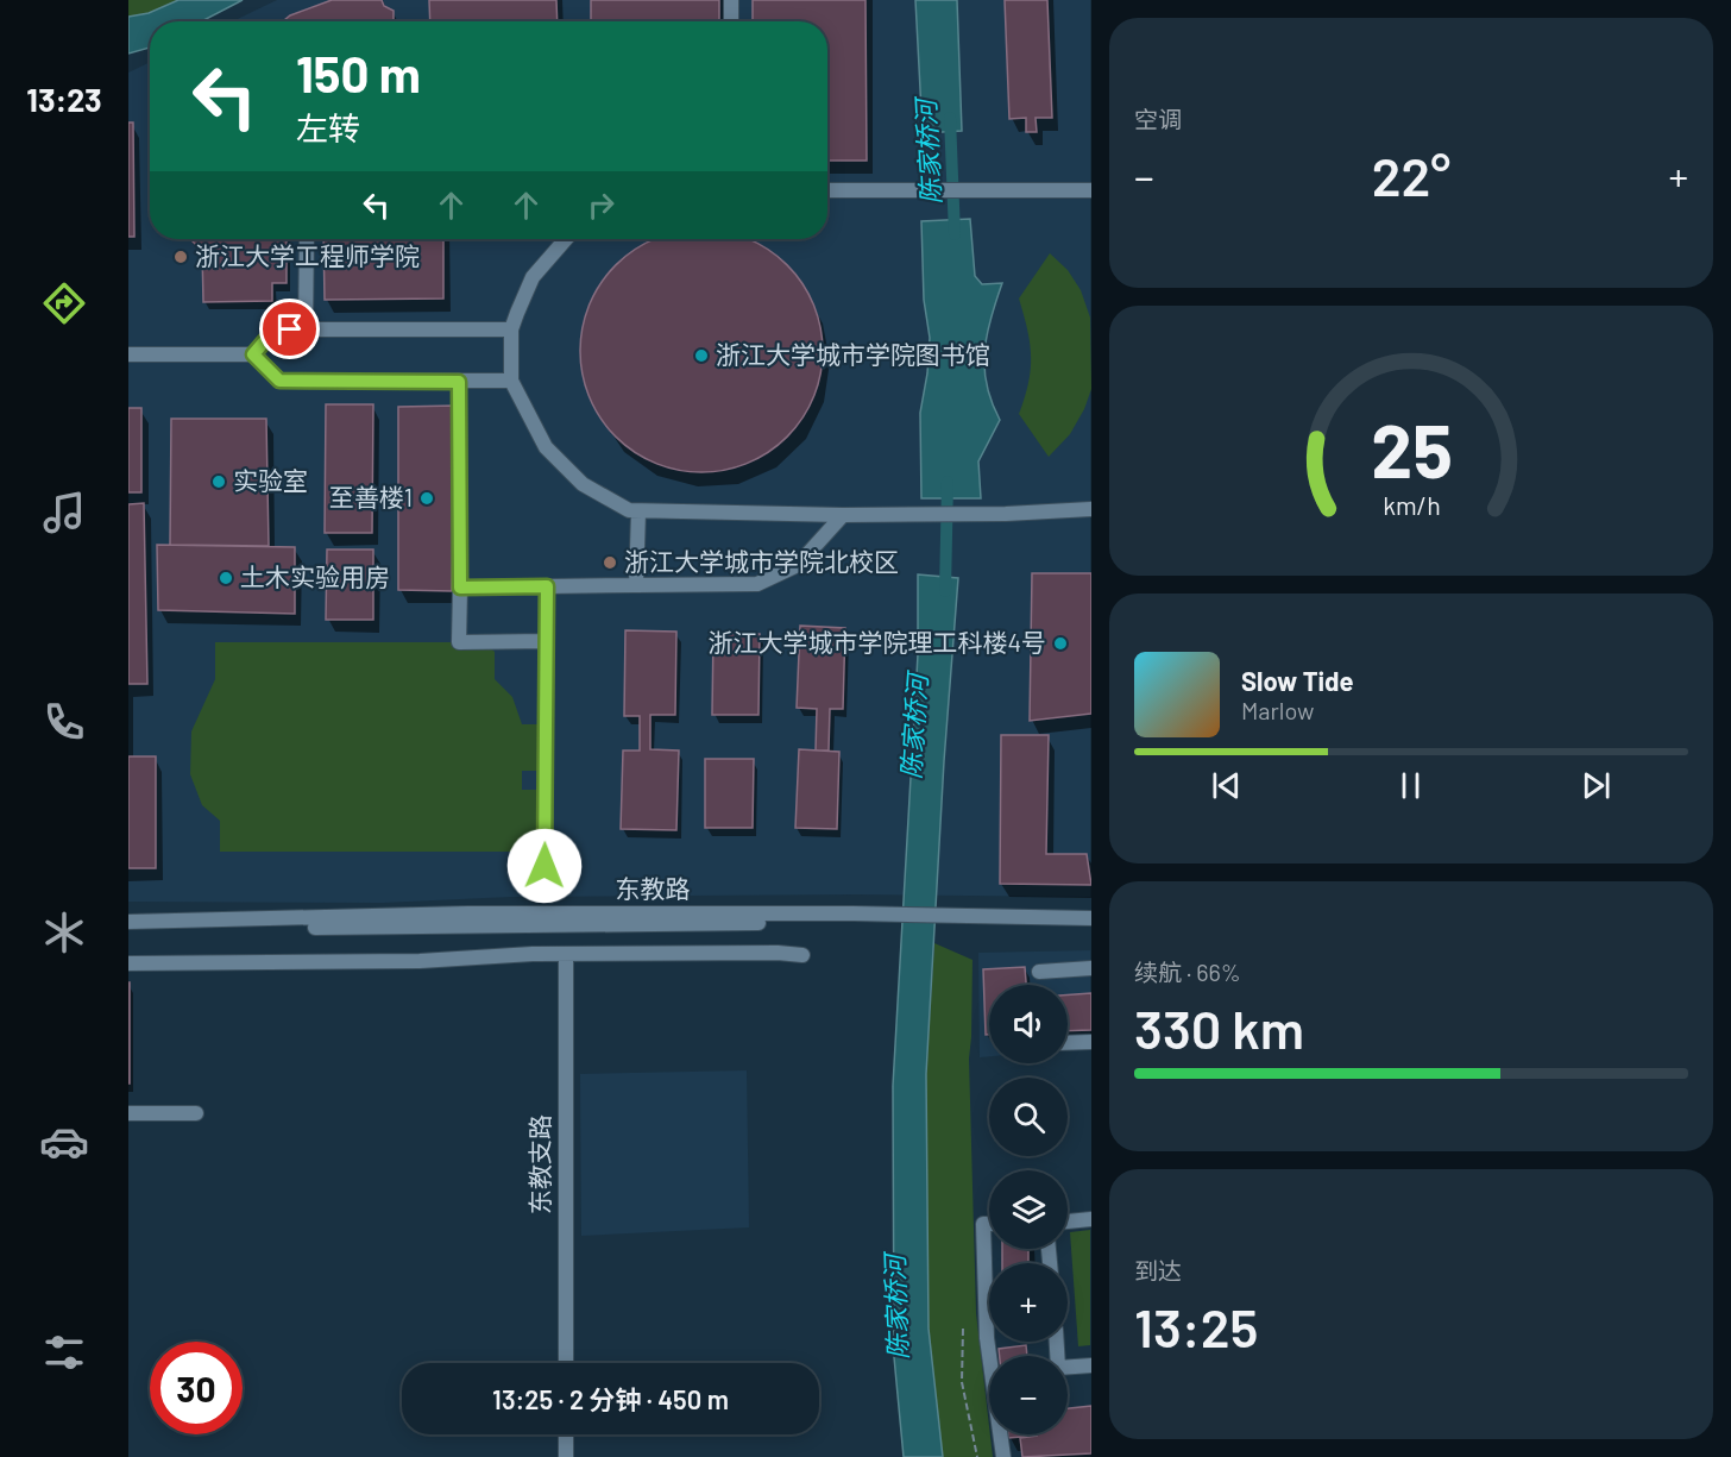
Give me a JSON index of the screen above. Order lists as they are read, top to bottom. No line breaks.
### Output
{"streets":{"street":["东教路","东教支路"]},"water":["陈家桥河"],"places":["浙江大学工程师学院","浙江大学城市学院图书馆","实验室","至善楼1","浙江大学城市学院北校区","土木实验用房","浙江大学城市学院理工科楼4号"],"page":{"tabs":"13:23","tile":["空调",["续航 · 66%","330 km"],["到达","13:25"]],"turn":["150 m","左转"],"heat":["−","22°","+"],"song":["Slow Tide","Marlow"],"map_buttons":["+","−"],"limit":"30","trip":"13:25 · 2 分钟 · 450 m","gauge":["25","km/h"]}}
